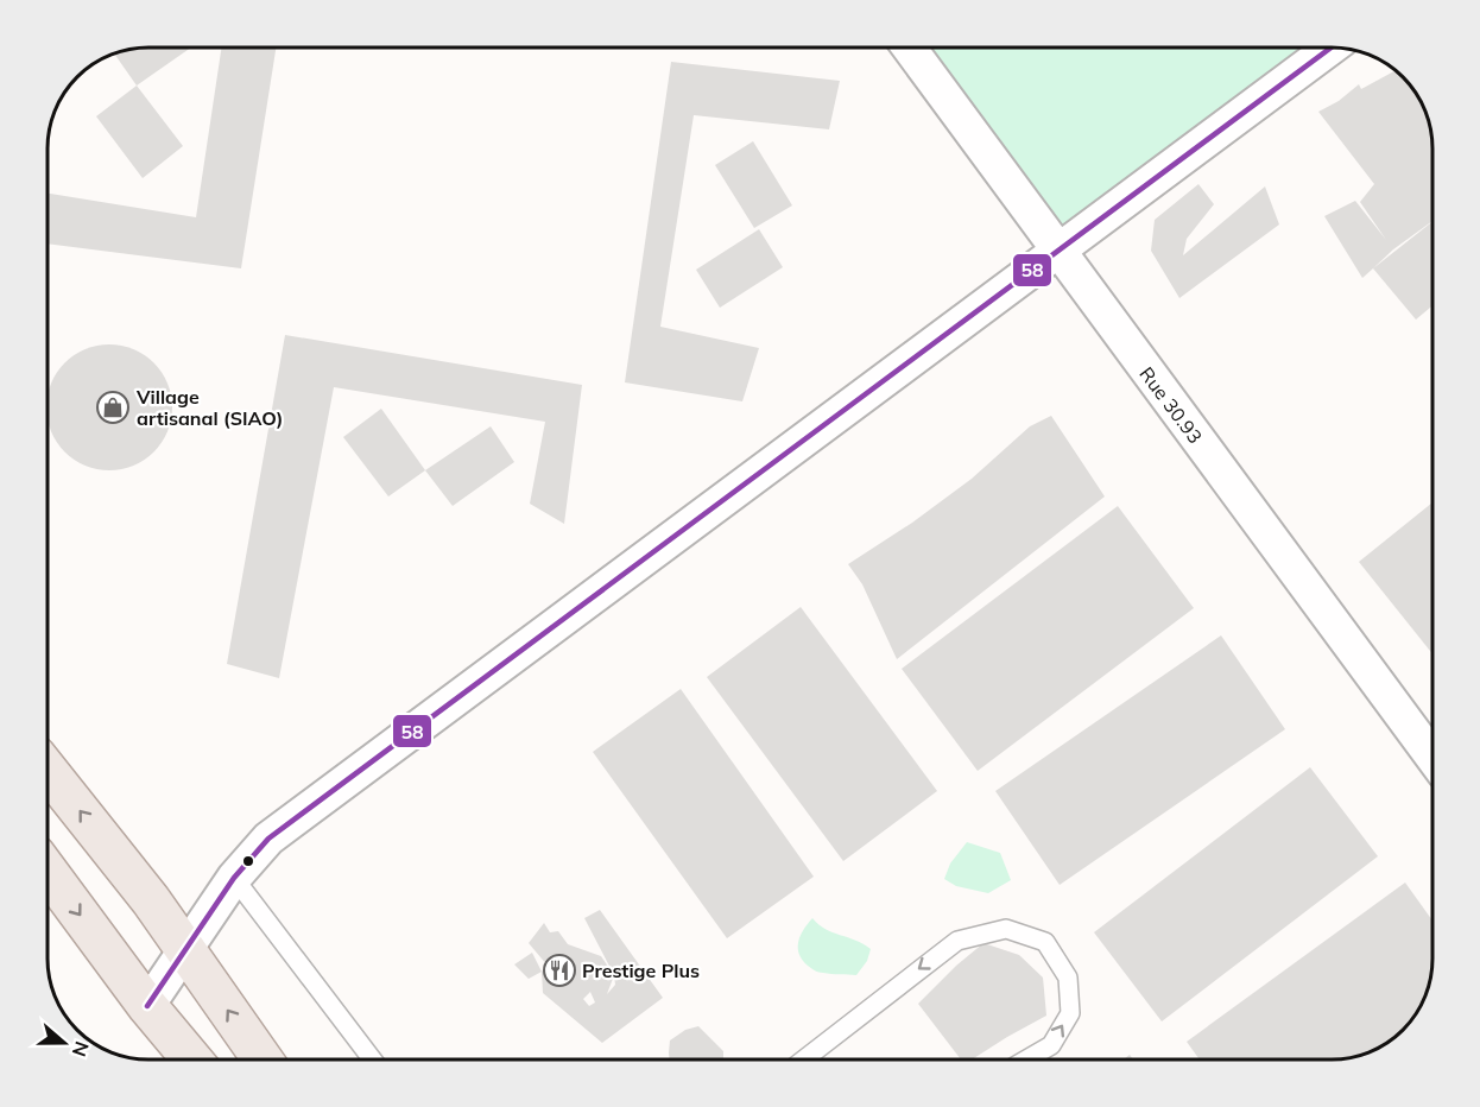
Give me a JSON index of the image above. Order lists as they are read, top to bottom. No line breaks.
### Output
{"streets":{"street":["Rue 30.93"]},"places":{"shop":["Village artisanal (SIAO)"],"restaurant":["Prestige Plus"]},"lines":["transit line 58"],"north":"right"}
